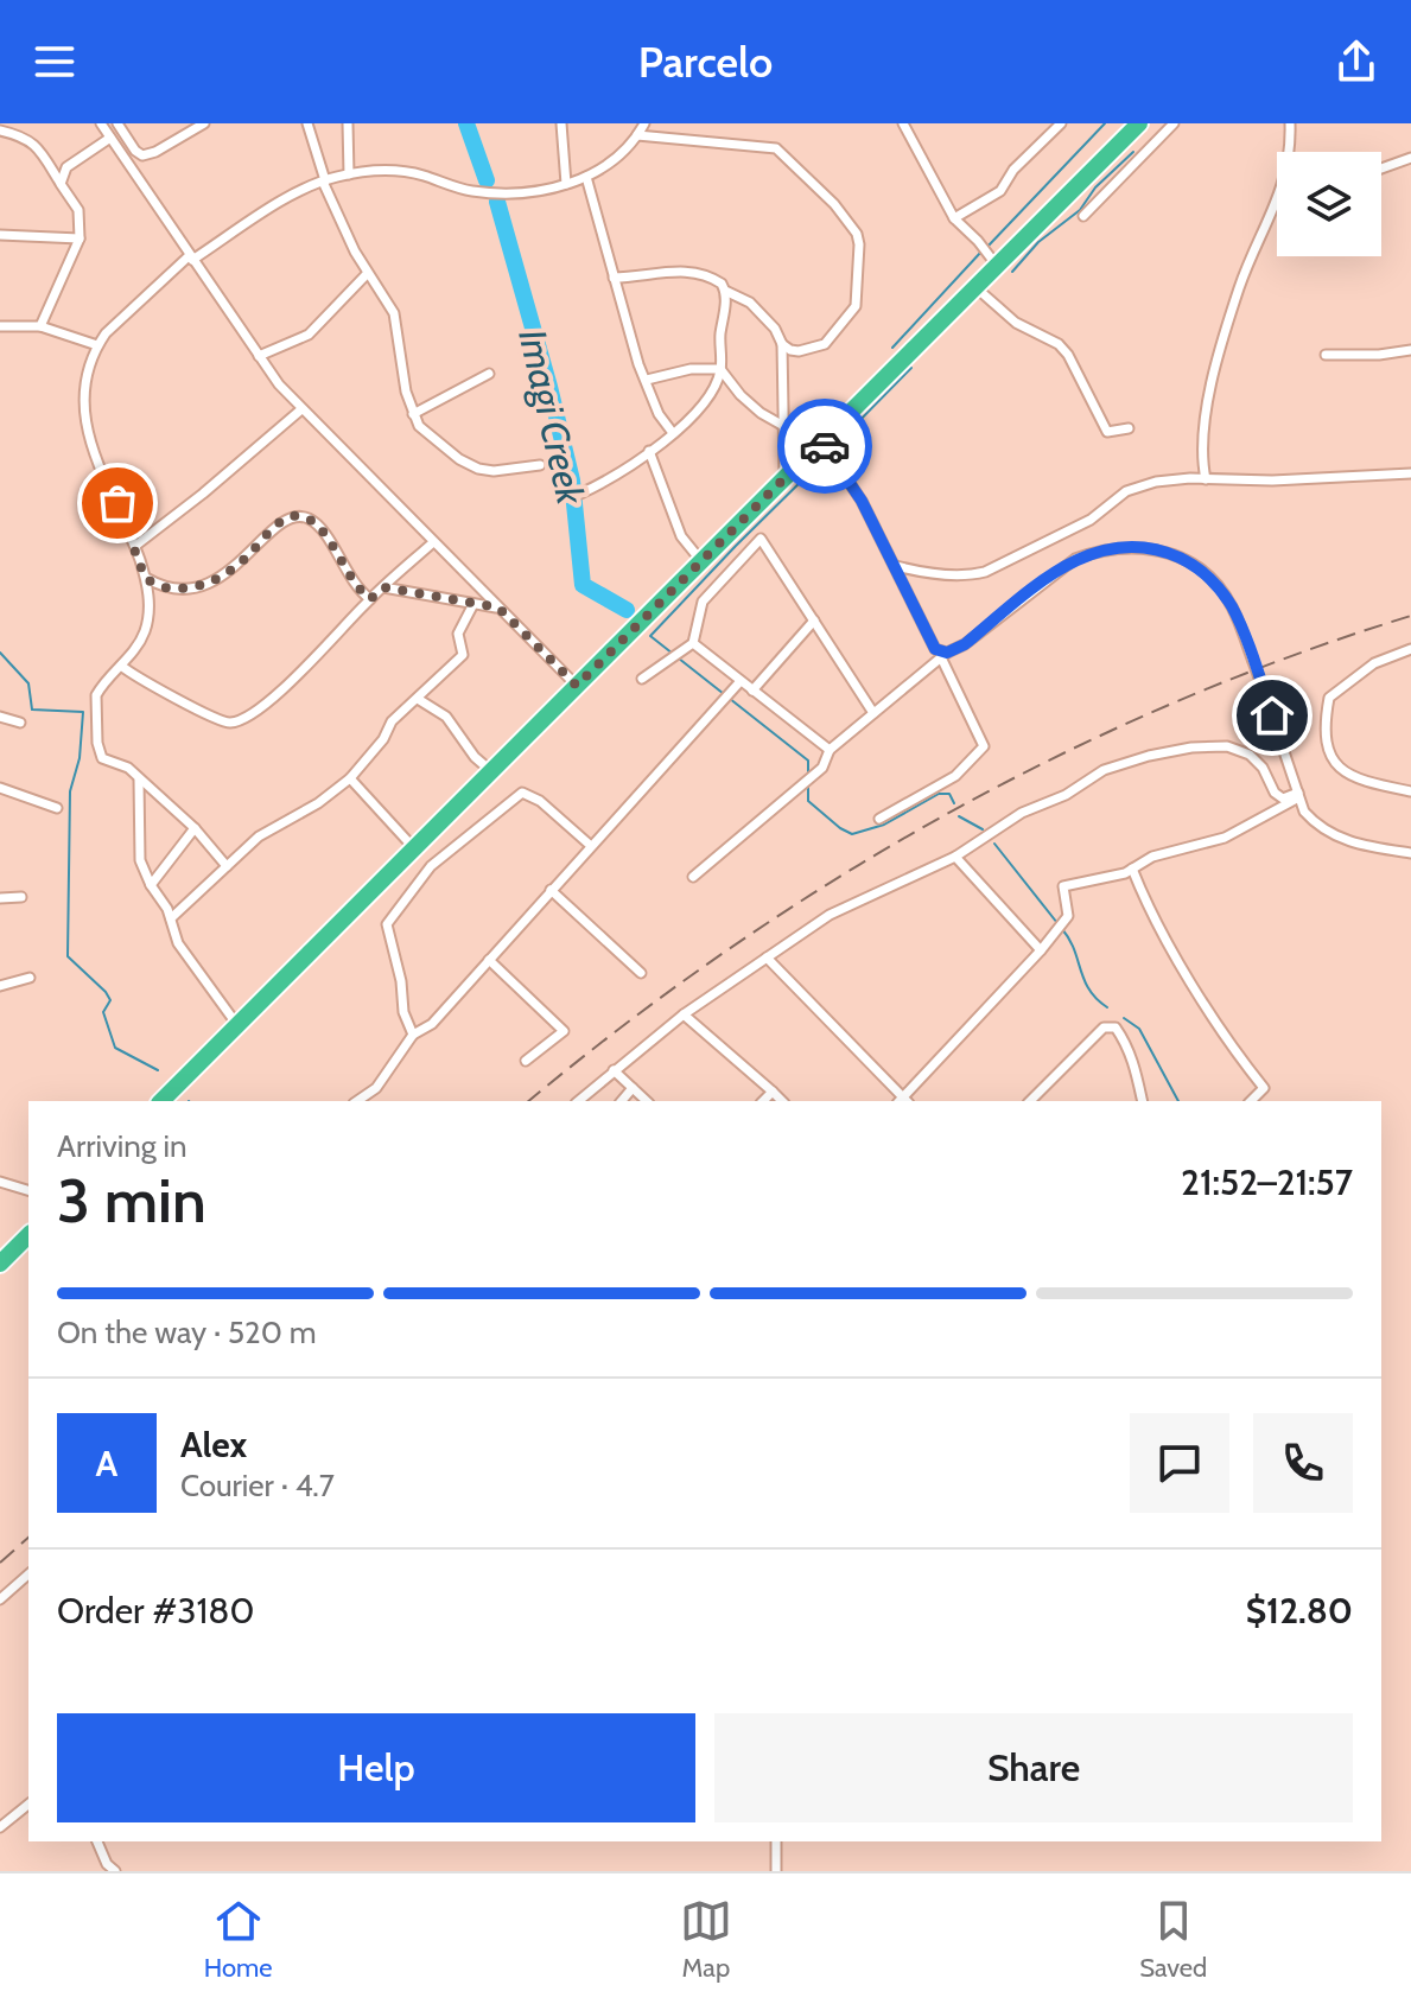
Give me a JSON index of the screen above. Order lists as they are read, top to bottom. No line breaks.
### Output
{"water":["Imagi Creek"],"page":{"header":"Parcelo","heading":["3 min","Arriving in","21:52–21:57"],"panel":["Alex","Courier · 4.7","Order #3180","$12.80"],"bar":"On the way · 520 m","round":"A","buttons":["Help","Share"],"tabs":["Home","Map","Saved"]}}
